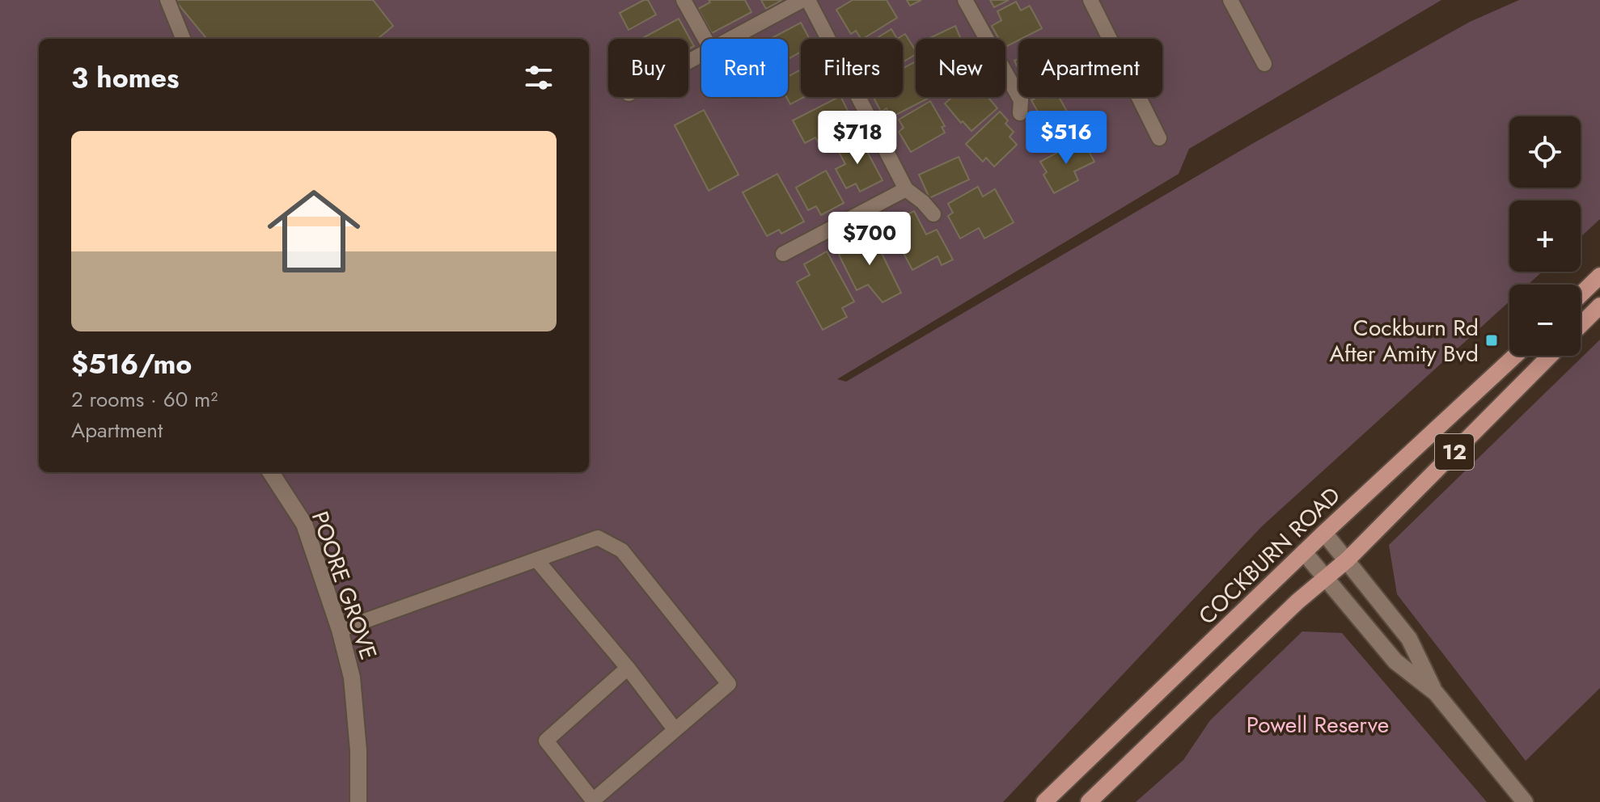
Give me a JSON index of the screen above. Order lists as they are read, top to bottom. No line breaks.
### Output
{"streets":{"main road":["12","COCKBURN ROAD"],"street":["POORE GROVE"]},"parks":["Powell Reserve"],"places":{"transit":["Cockburn Rd After Amity Bvd"]},"page":{"chip":["Buy","Rent","Filters","New","Apartment"],"heading":"3 homes","price":["$718","$516","$700"],"map_buttons":["+","−"],"list":[{"name":"$516/mo","note":"2 rooms · 60 m² · Apartment"}]}}
